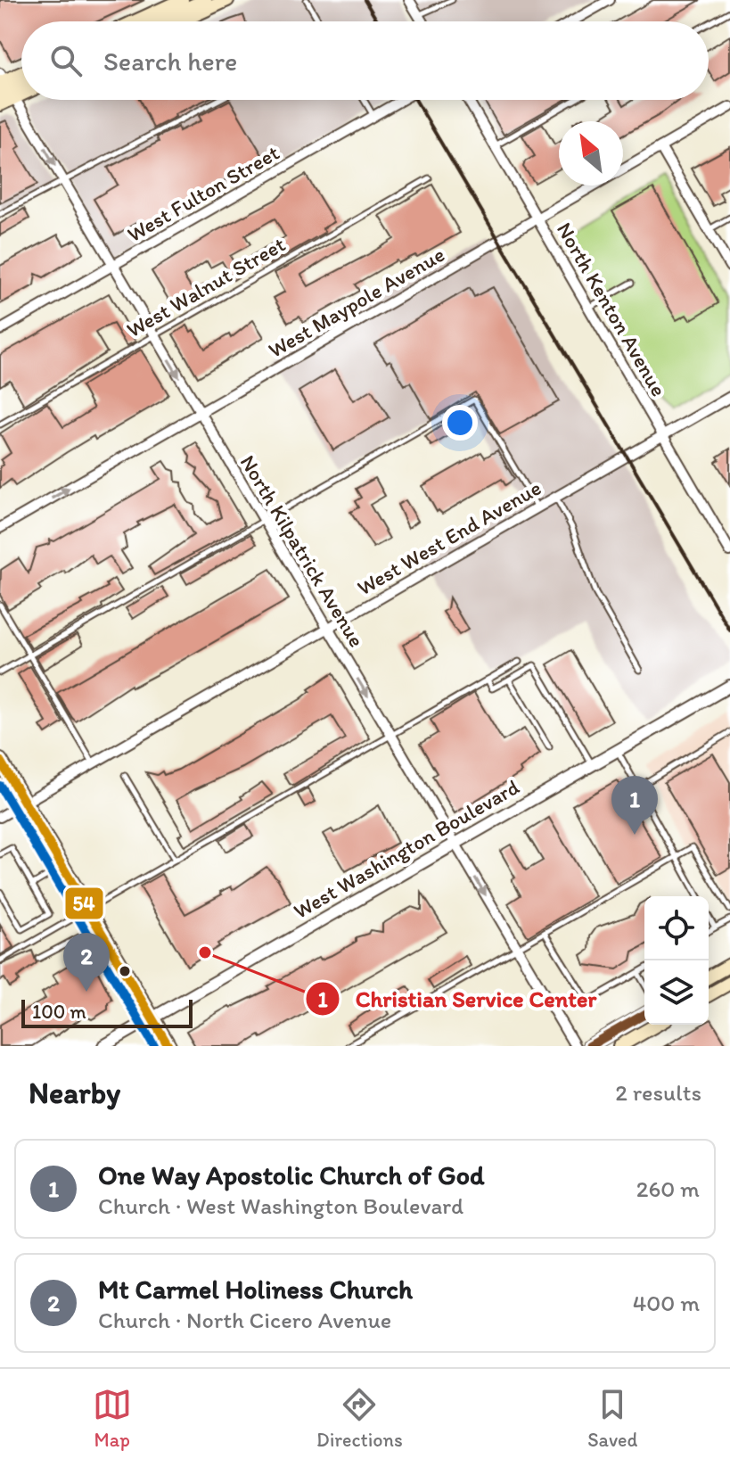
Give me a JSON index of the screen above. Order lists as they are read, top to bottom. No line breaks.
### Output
{"streets":{"street":["West Fulton Street","West Maypole Avenue","North Kenton Avenue","West West End Avenue","North Kilpatrick Avenue","West Washington Boulevard"],"lane":["West Walnut Street"]},"crossings":[["West Fulton Street","North Kilpatrick Avenue"],["West Walnut Street","North Kilpatrick Avenue"],["West Maypole Avenue","North Kenton Avenue"],["West Maypole Avenue","North Kilpatrick Avenue"],["North Kenton Avenue","West West End Avenue"],["West West End Avenue","North Kilpatrick Avenue"],["North Kilpatrick Avenue","West Washington Boulevard"]],"one_way":["North Kilpatrick Avenue"],"places":["Christian Service Center"],"lines":["transit line 54"],"scale_bar":"100 m","north":"top left","page":{"search":"Search here","pins":["1","2"],"scale":"100 m","heading":["Nearby","2 results"],"list":[{"mark":"1","name":"One Way Apostolic Church of God","note":"Church · West Washington Boulevard","value":"260 m"},{"mark":"2","name":"Mt Carmel Holiness Church","note":"Church · North Cicero Avenue","value":"400 m"}],"nav":["Map","Directions","Saved"]}}
